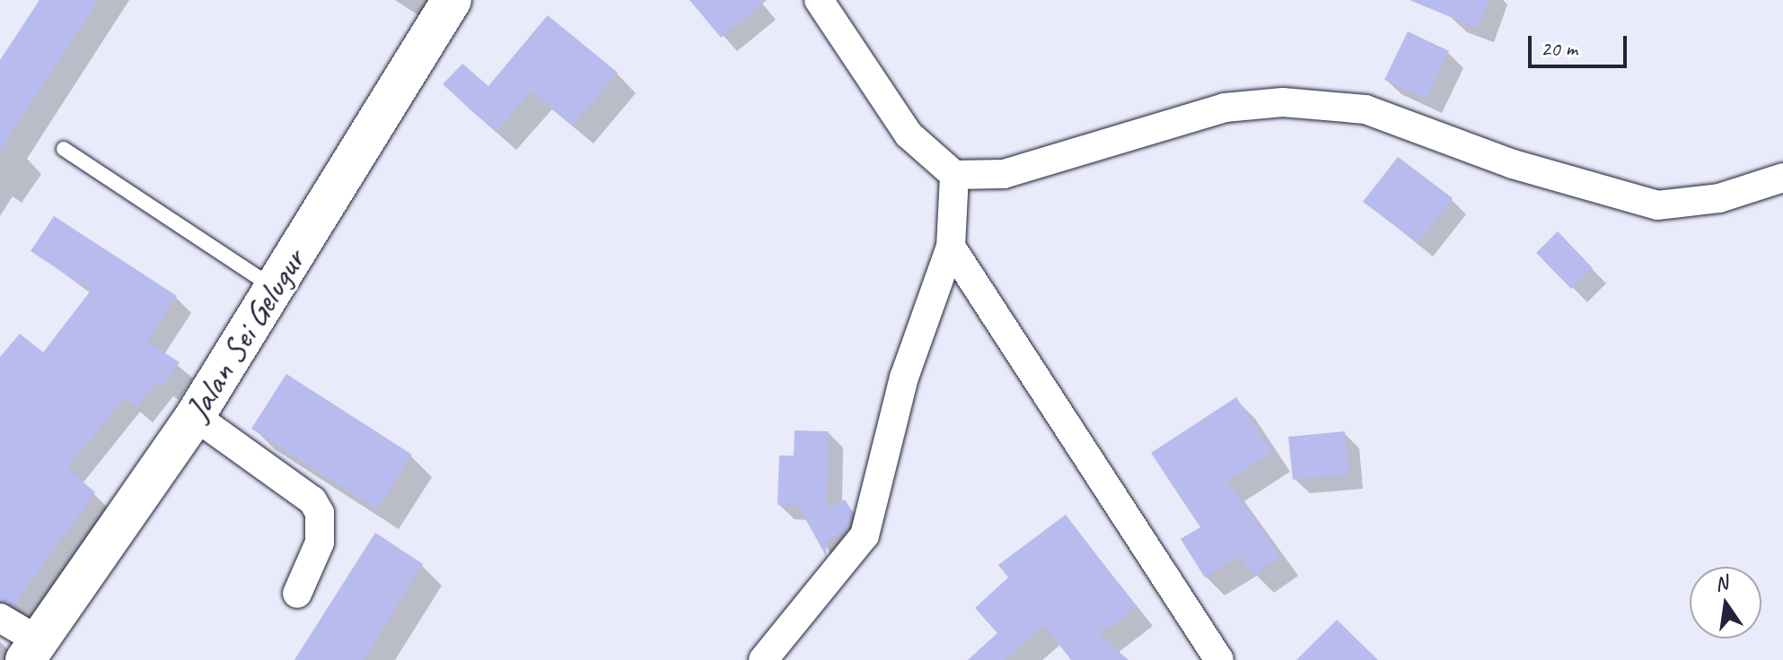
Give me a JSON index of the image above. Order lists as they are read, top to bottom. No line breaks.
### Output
{"streets":{"main road":["Jalan Sei Gelugur"]},"scale_bar":"20 m","north":"top"}
